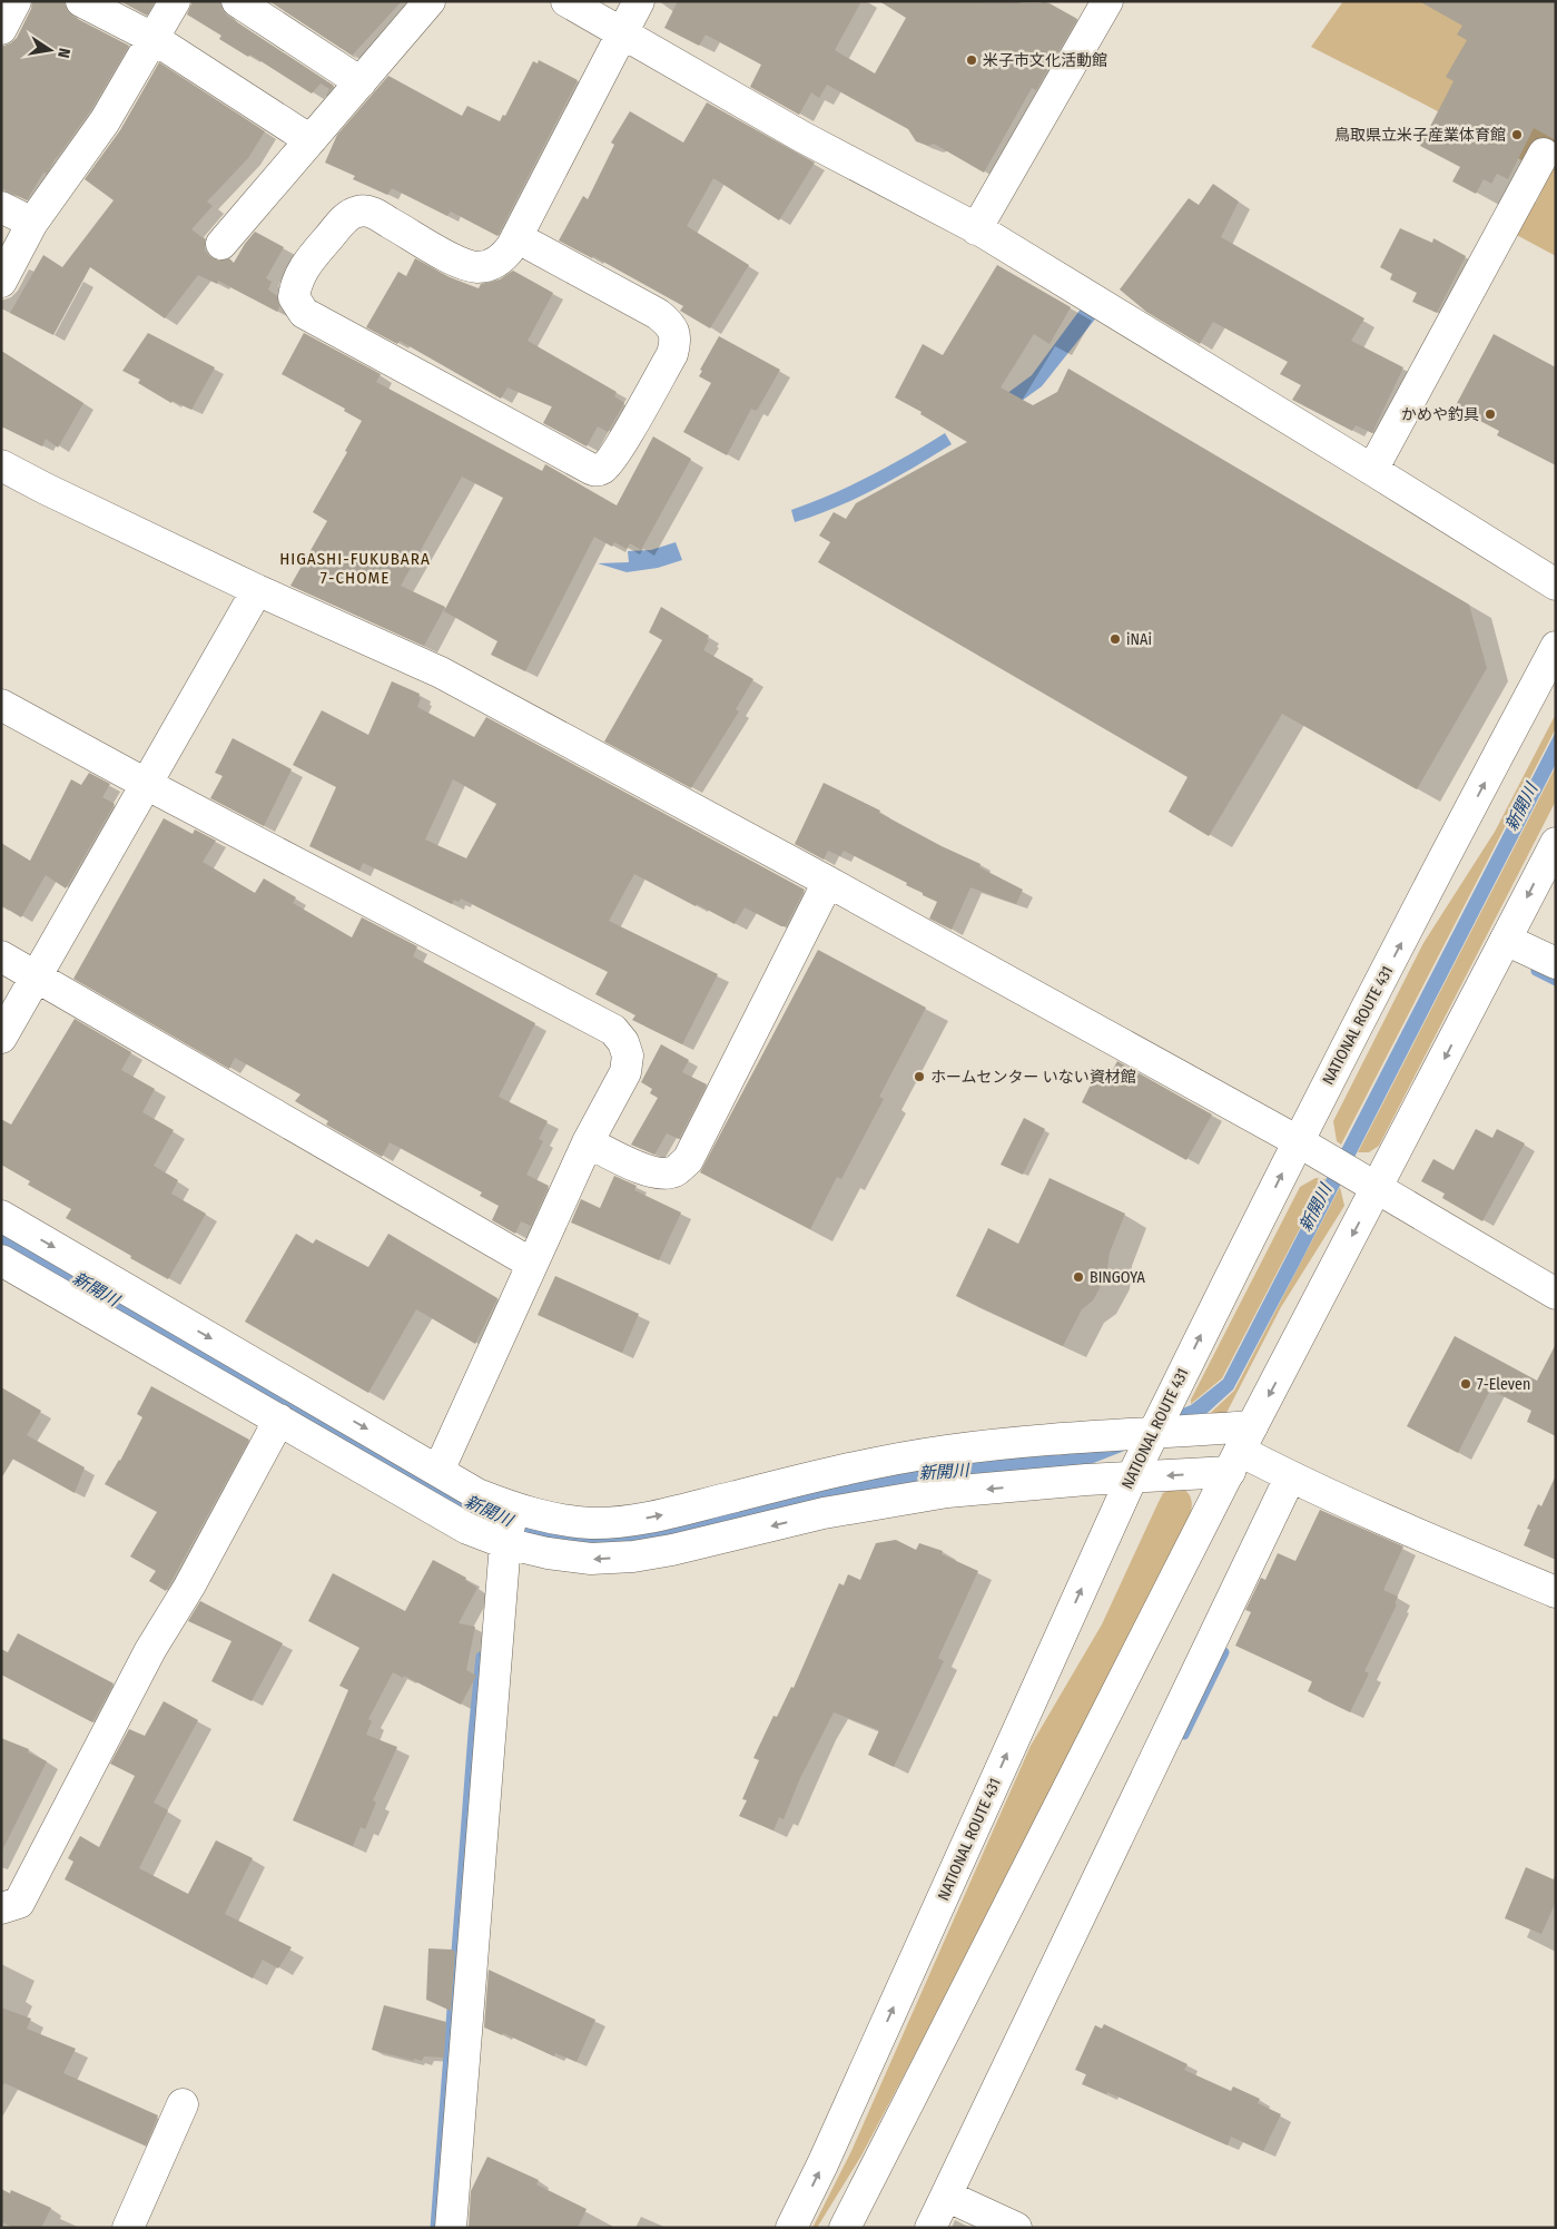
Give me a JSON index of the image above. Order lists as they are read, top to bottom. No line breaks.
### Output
{"streets":{"main road":["NATIONAL ROUTE 431"]},"districts":["HIGASHI-FUKUBARA 7-CHOME"],"water":["新開川"],"places":["米子市文化活動館","鳥取県立米子産業体育館","かめや釣具","iNAi","ホームセンター いない資材館","BINGOYA","7-Eleven"],"north":"right"}
